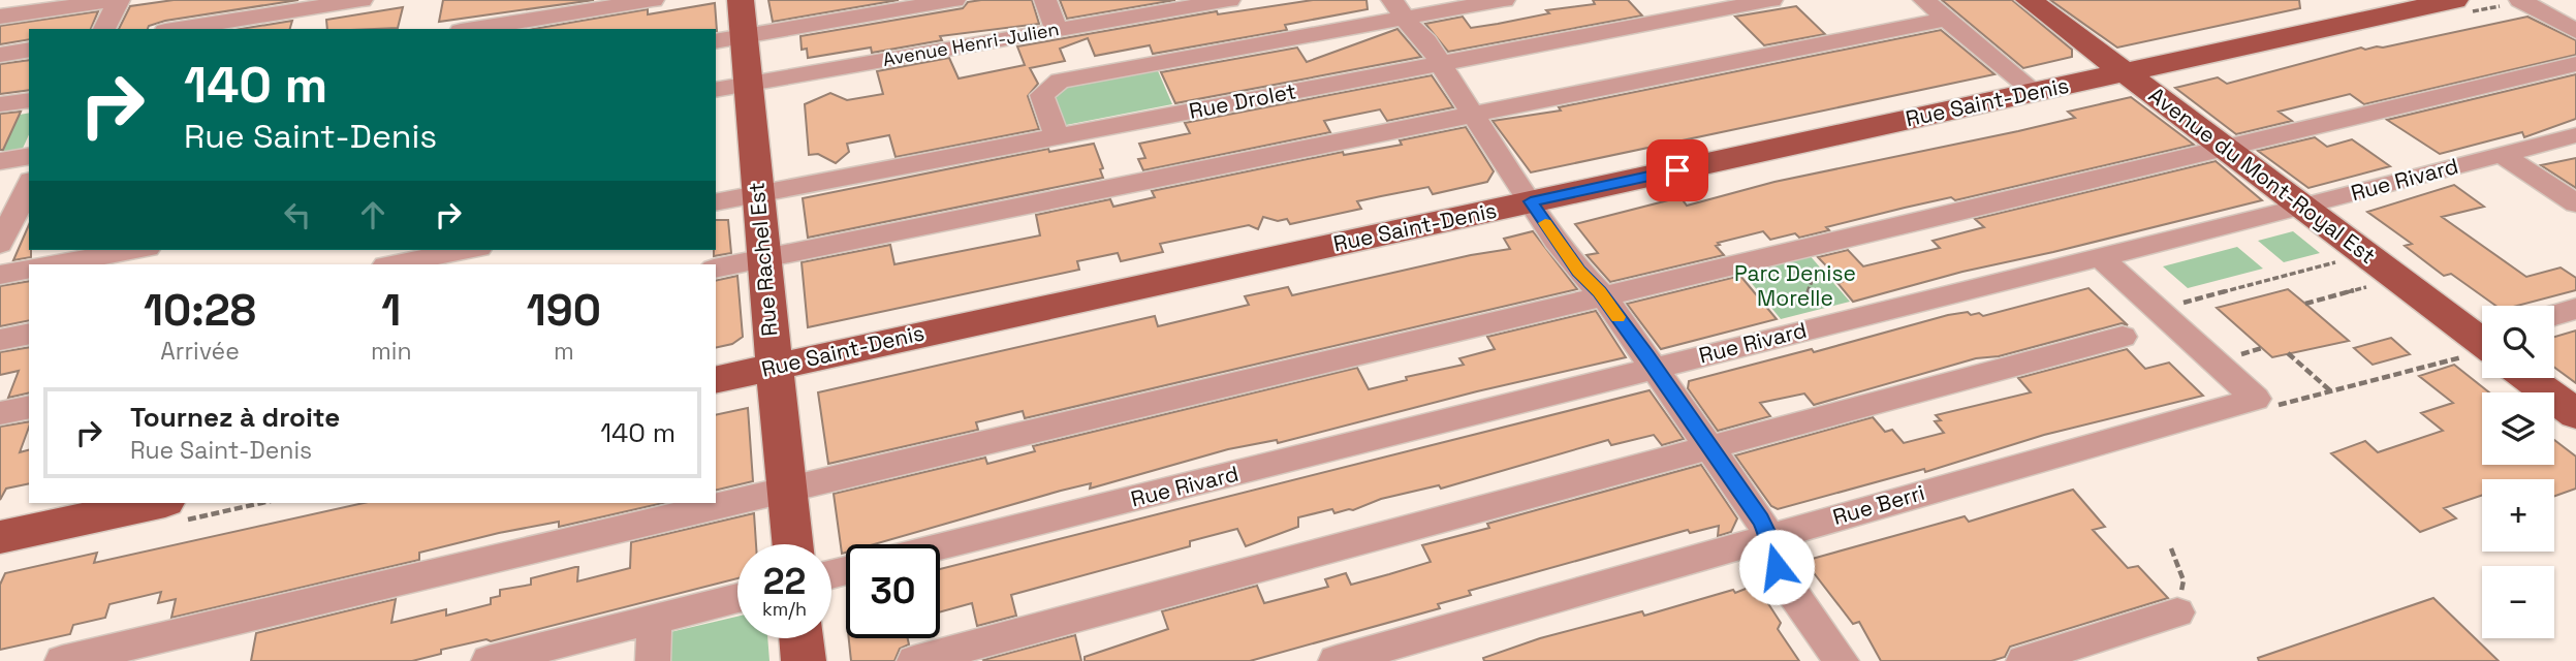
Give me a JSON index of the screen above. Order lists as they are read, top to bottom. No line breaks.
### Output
{"streets":{"main road":["Rue Saint-Denis","Avenue du Mont-Royal Est","Rue Rachel Est"],"street":["Avenue Henri-Julien","Rue Drolet","Rue Rivard","Rue Berri"]},"crossings":[["Avenue Henri-Julien","Rue Rachel Est"],["Rue Drolet","Rue Rachel Est"],["Rue Saint-Denis","Avenue du Mont-Royal Est"],["Rue Saint-Denis","Rue Rachel Est"],["Avenue du Mont-Royal Est","Rue Rivard"]],"parks":["Parc Denise Morelle"],"page":{"turn":["140 m","Rue Saint-Denis"],"eta":["10:28","Arrivée","1","min","190","m"],"map_buttons":["+","−"],"list":[{"name":"Tournez à droite","note":"Rue Saint-Denis","value":"140 m"}],"speed":"22 km/h","limit":"30"}}
